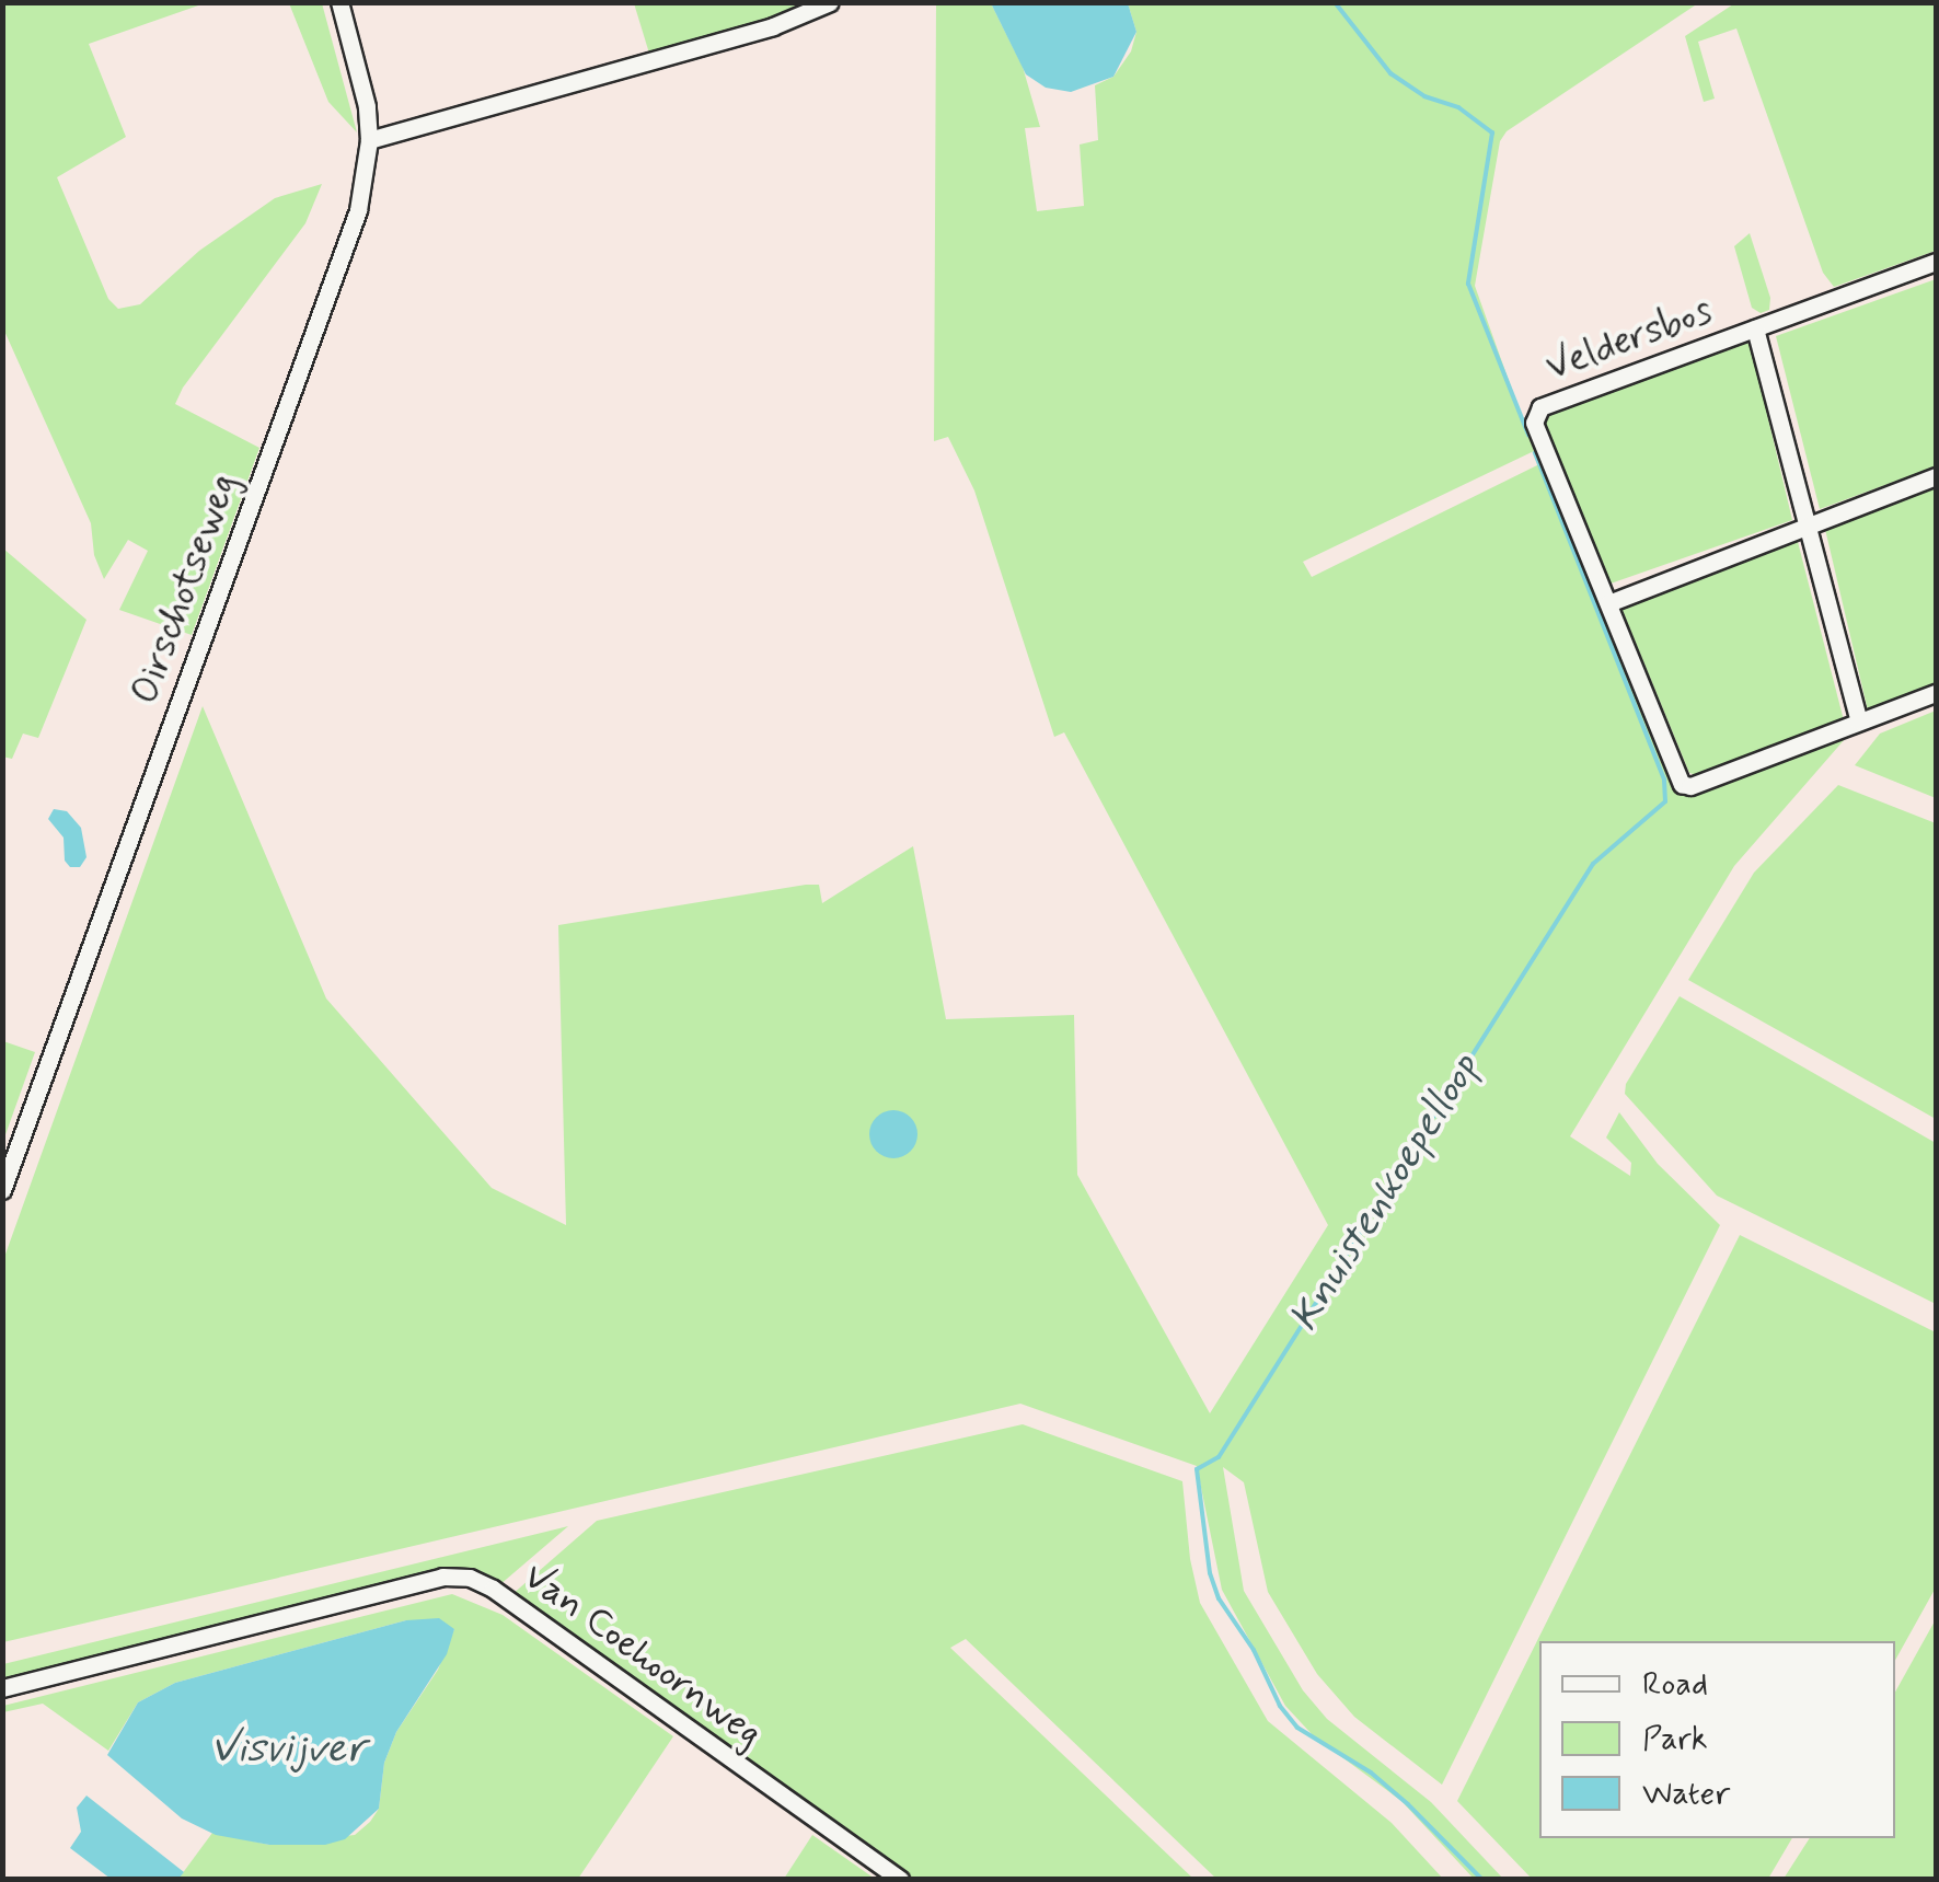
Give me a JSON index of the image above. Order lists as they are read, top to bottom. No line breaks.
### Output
{"streets":{"street":["Veldersbos","Oirschotseweg","Van Coehoornweg"]},"water":["Knuistenkoepelloop","Visvijver"],"legend":["Road","Park","Water"]}
